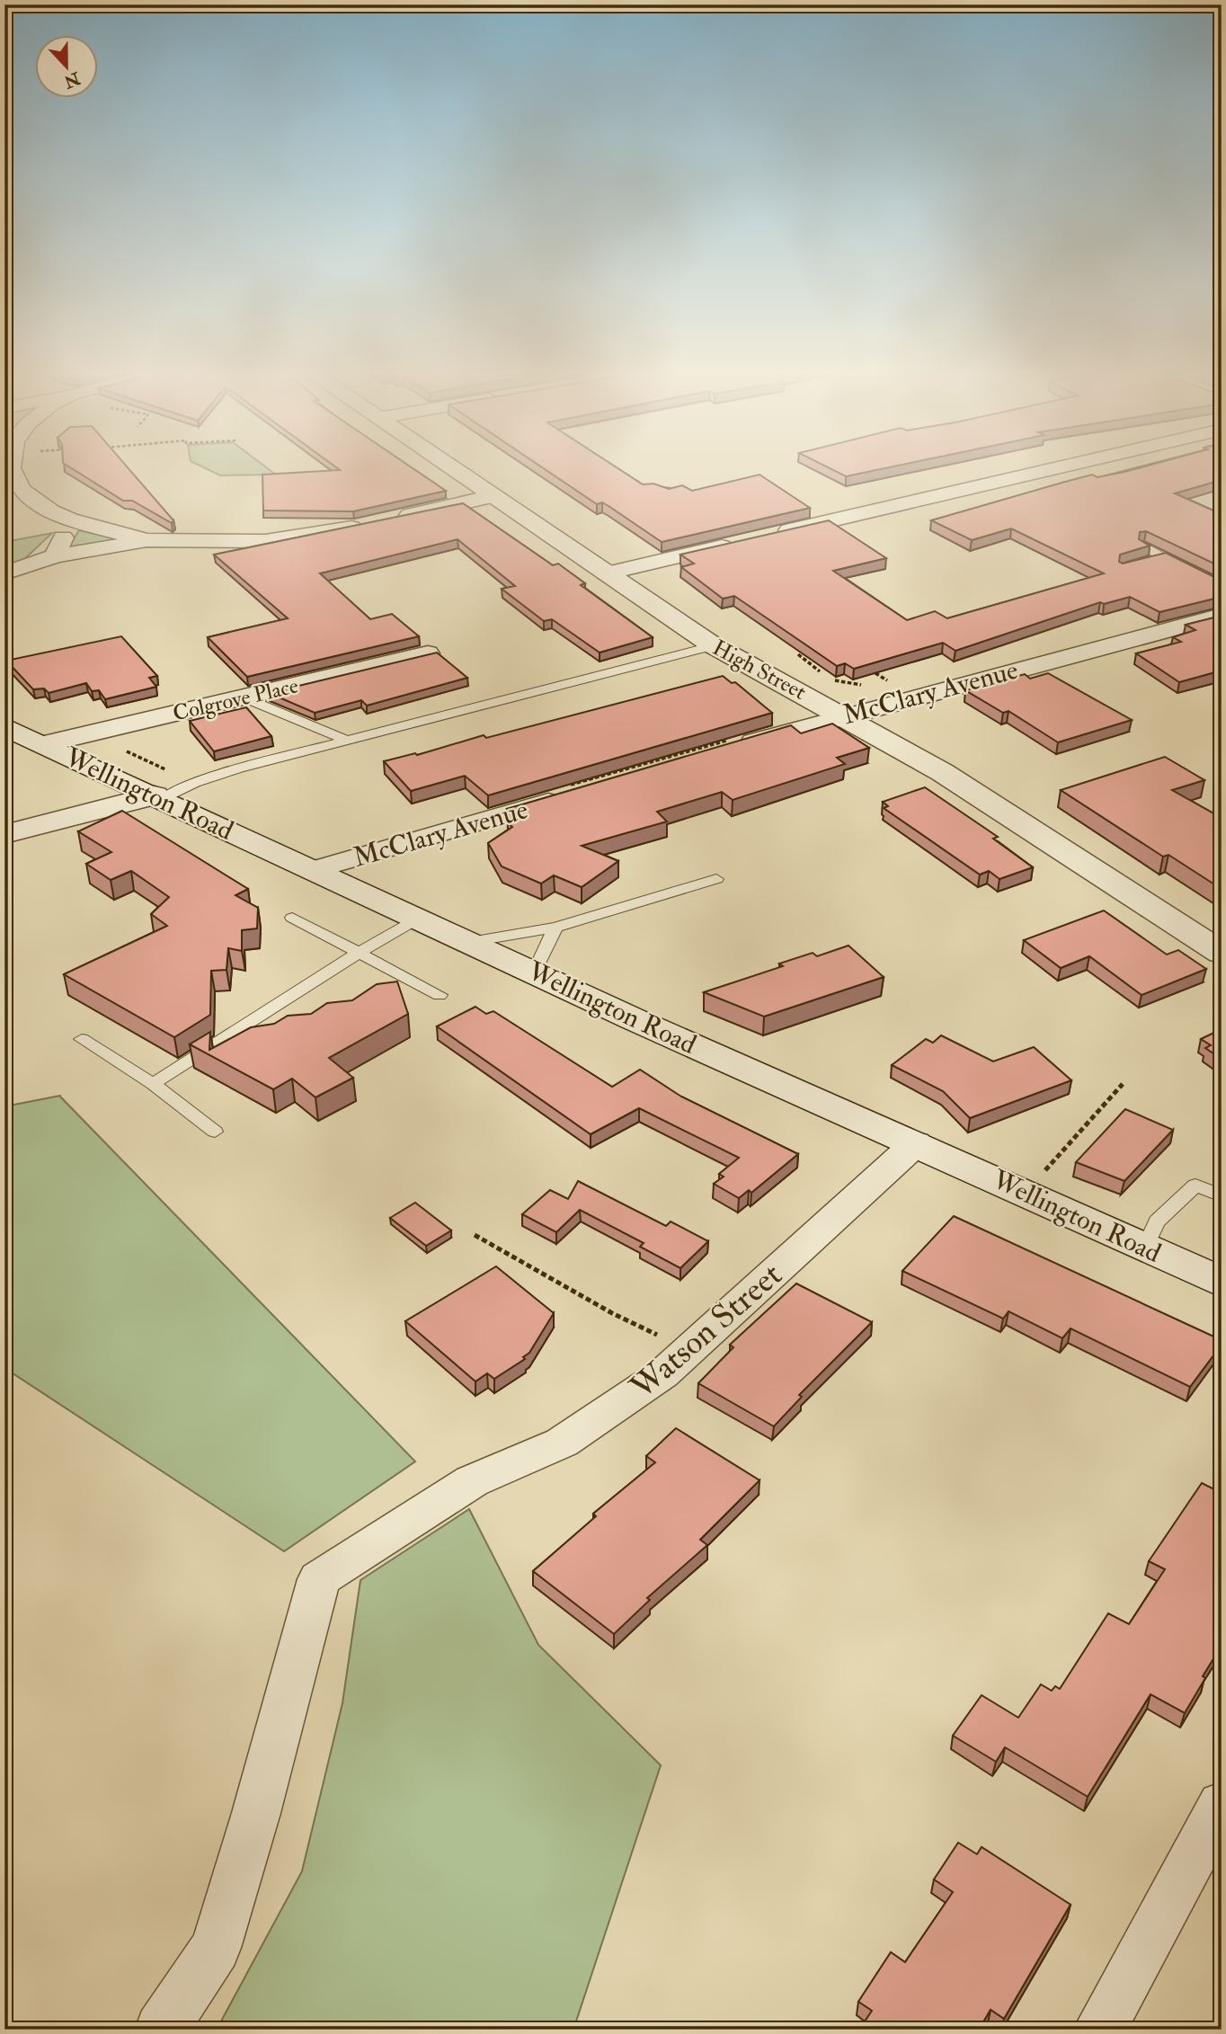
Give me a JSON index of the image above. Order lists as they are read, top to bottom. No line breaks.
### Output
{"streets":{"street":["High Street","McClary Avenue","Colgrove Place","Wellington Road","Watson Street"]},"crossings":[["High Street","McClary Avenue"],["McClary Avenue","Wellington Road"],["Colgrove Place","Wellington Road"],["Wellington Road","Watson Street"]],"north":"bottom"}
